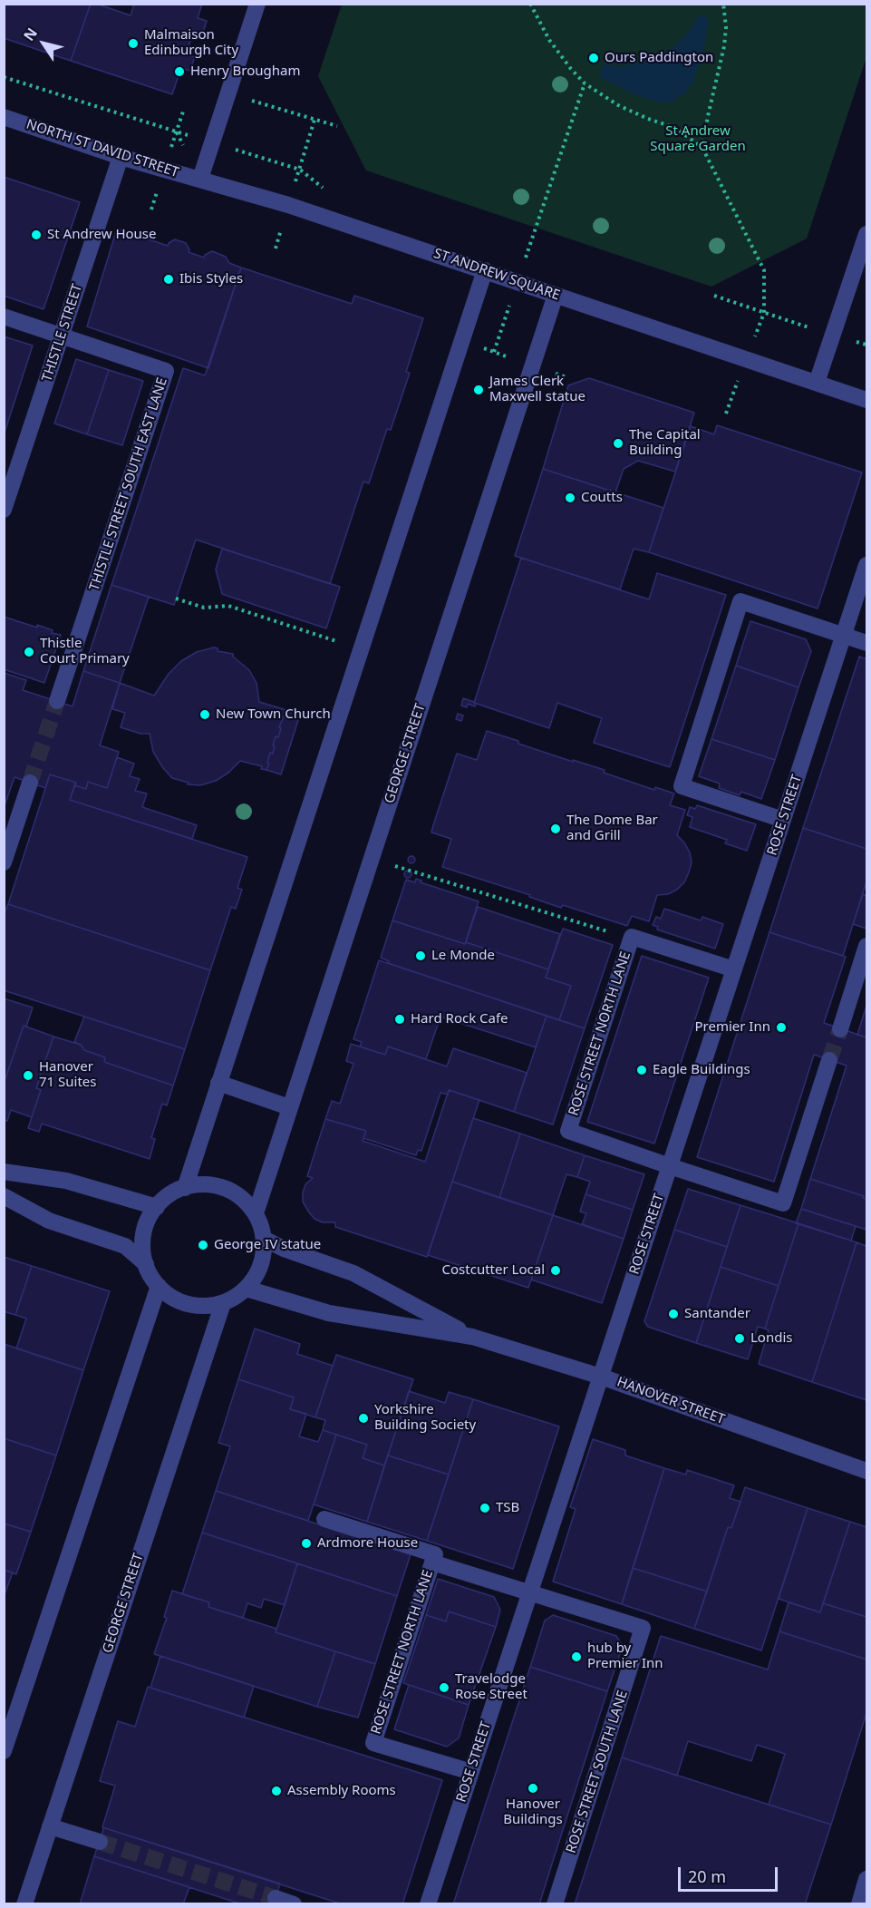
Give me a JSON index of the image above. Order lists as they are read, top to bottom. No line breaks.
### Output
{"streets":{"street":["NORTH ST DAVID STREET","ST ANDREW SQUARE","THISTLE STREET","THISTLE STREET SOUTH EAST LANE","GEORGE STREET","ROSE STREET","ROSE STREET NORTH LANE","HANOVER STREET","ROSE STREET SOUTH LANE"]},"crossings":[["NORTH ST DAVID STREET","ST ANDREW SQUARE"],["NORTH ST DAVID STREET","THISTLE STREET"],["ST ANDREW SQUARE","GEORGE STREET"],["THISTLE STREET","THISTLE STREET SOUTH EAST LANE"],["GEORGE STREET","HANOVER STREET"],["ROSE STREET","ROSE STREET NORTH LANE"],["ROSE STREET","HANOVER STREET"],["ROSE STREET","ROSE STREET SOUTH LANE"],["ROSE STREET NORTH LANE","ROSE STREET SOUTH LANE"]],"parks":["St Andrew Square Garden"],"places":["Malmaison Edinburgh City","Ours Paddington","Henry Brougham","St Andrew House","Ibis Styles","James Clerk Maxwell statue","The Capital Building","Coutts","Thistle Court Primary","New Town Church","The Dome Bar and Grill","Le Monde","Hard Rock Cafe","Premier Inn","Eagle Buildings","Hanover 71 Suites","George IV statue","Costcutter Local","Santander","Londis","Yorkshire Building Society","TSB","Ardmore House","hub by Premier Inn","Travelodge Rose Street","Hanover Buildings","Assembly Rooms"],"scale_bar":"20 m","north":"top left"}
